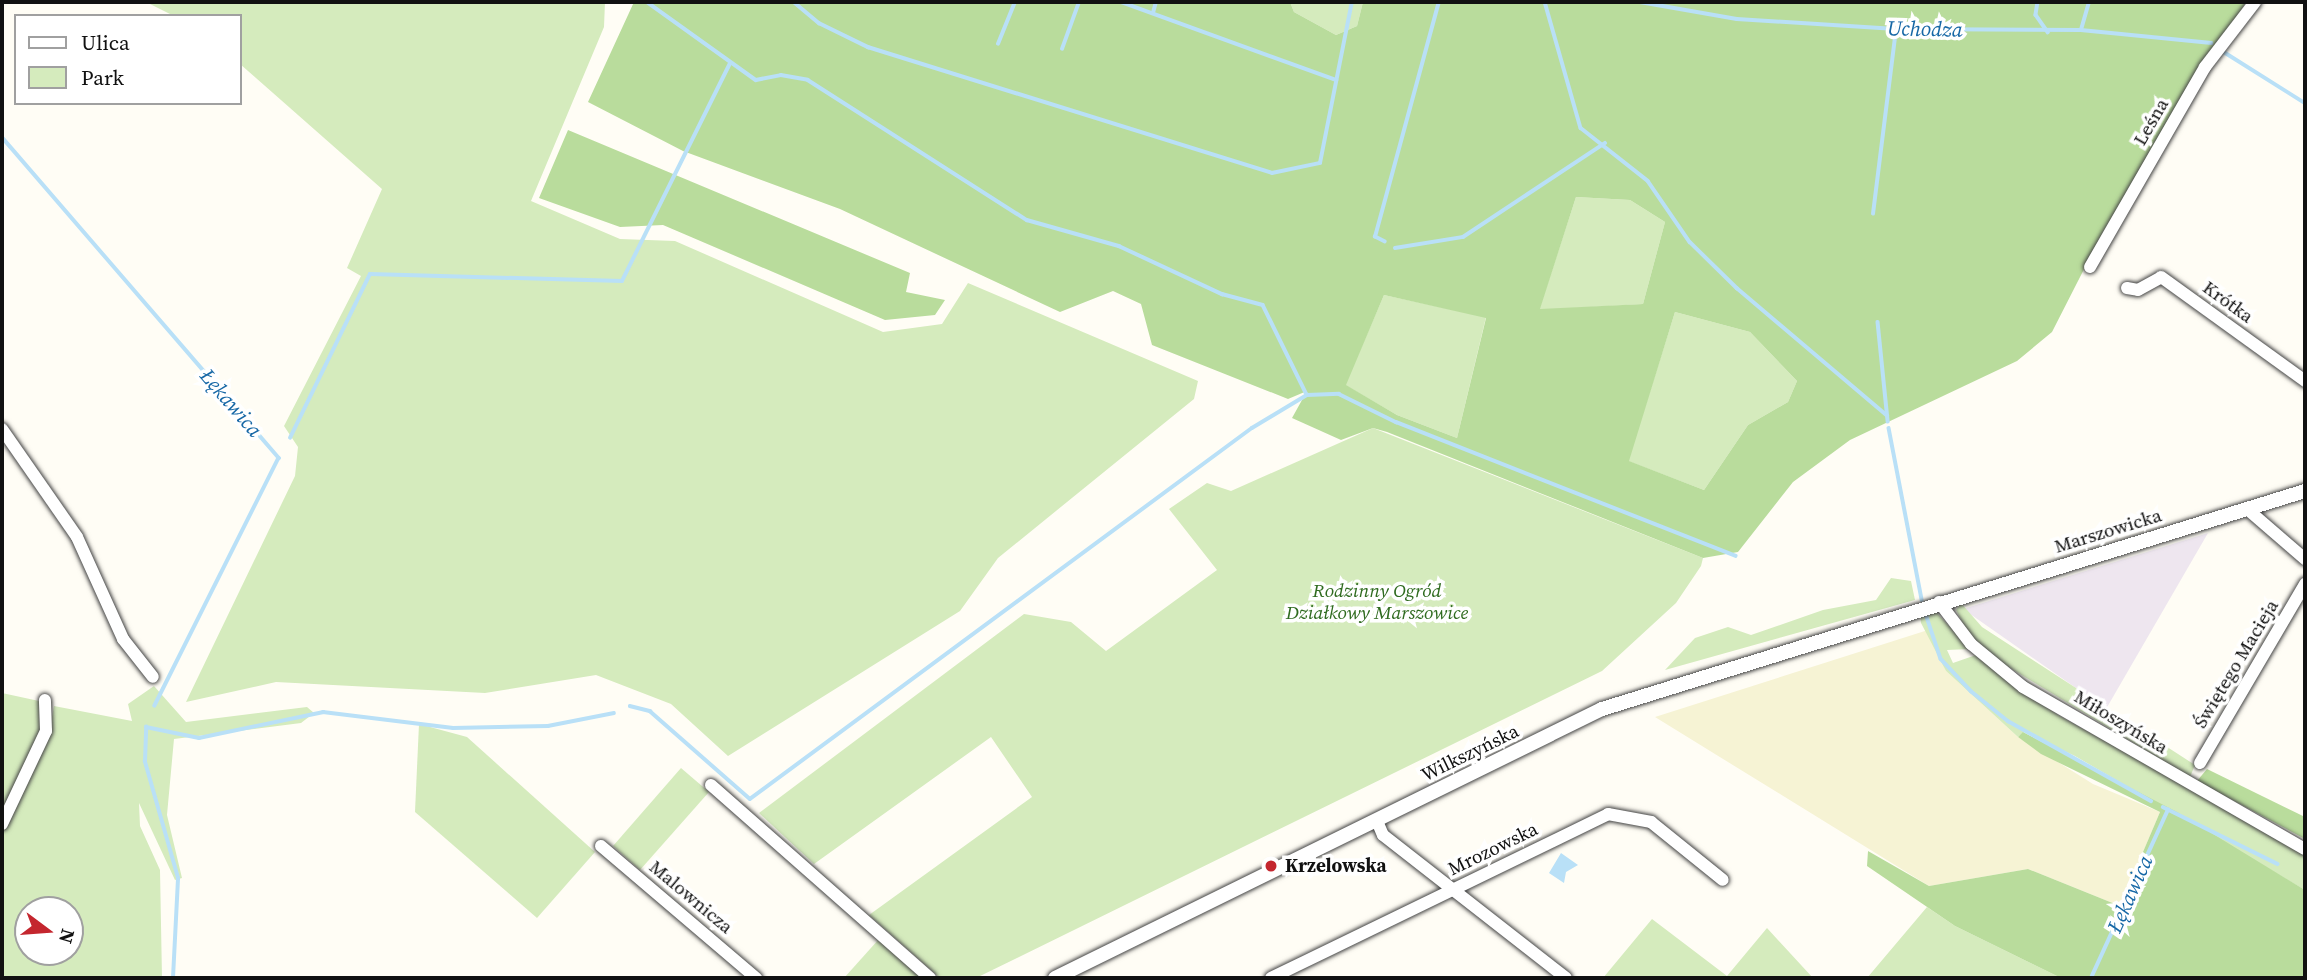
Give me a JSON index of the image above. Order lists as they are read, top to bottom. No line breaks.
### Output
{"streets":{"street":["Leśna","Krótka","Marszowicka","Świętego Macieja","Miłoszyńska","Wilkszyńska","Mrozowska","Malownicza"]},"crossings":[["Marszowicka","Miłoszyńska"],["Marszowicka","Wilkszyńska"]],"water":["Uchodza","Łękawica"],"parks":["Rodzinny Ogród Działkowy Marszowice"],"places":["Krzelowska"],"legend":["Ulica","Park"],"north":"right"}
